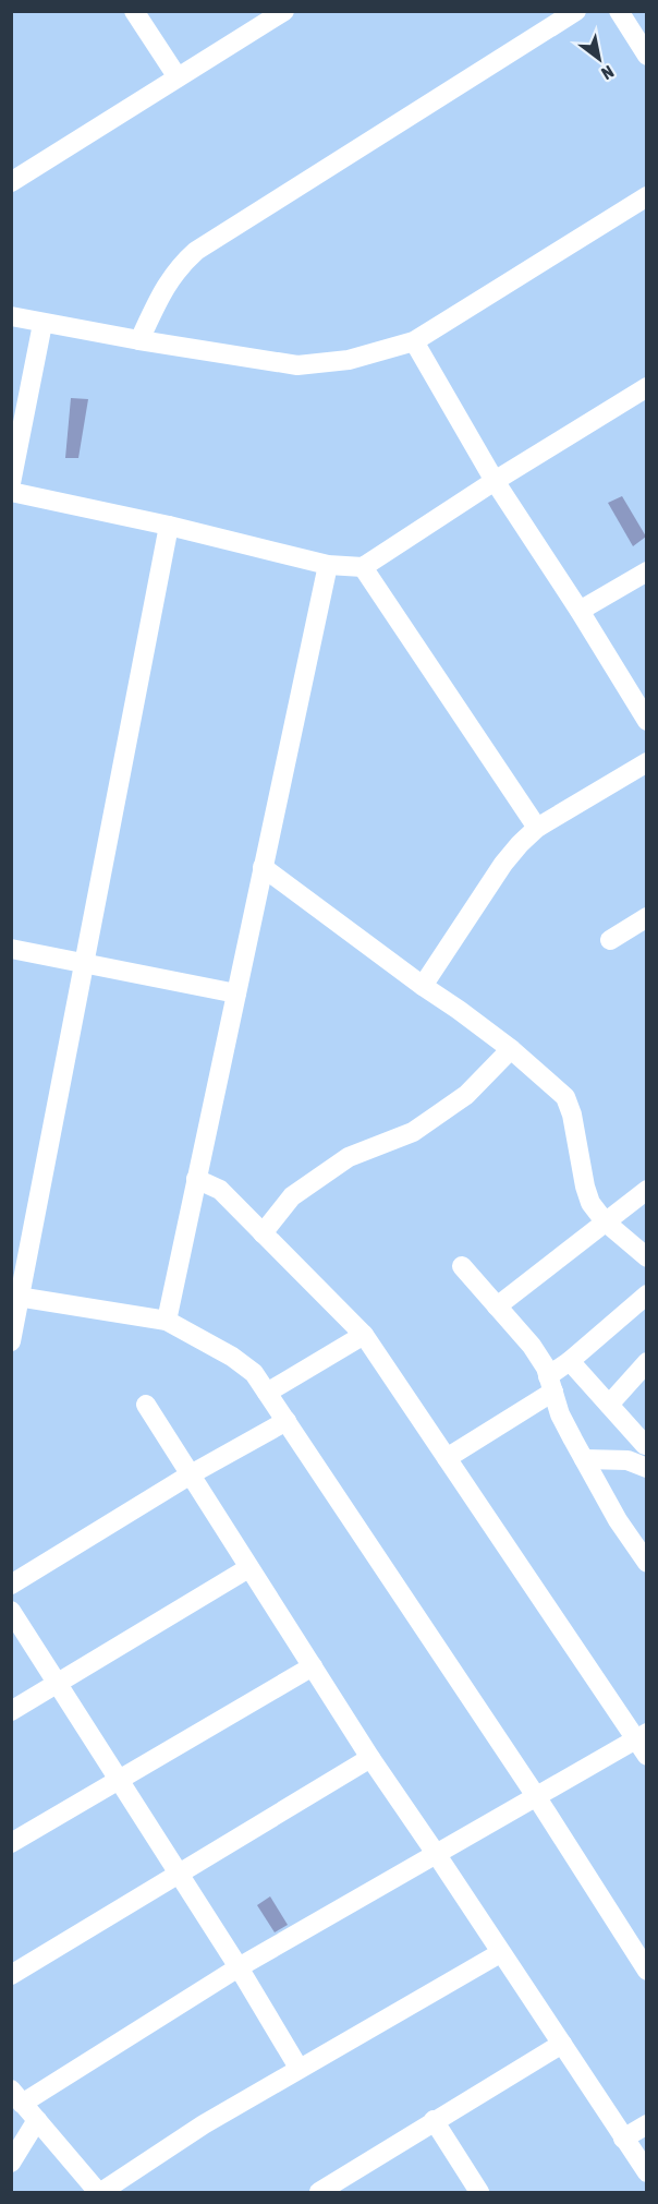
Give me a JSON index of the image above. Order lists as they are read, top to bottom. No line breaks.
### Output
{"north":"bottom right"}
